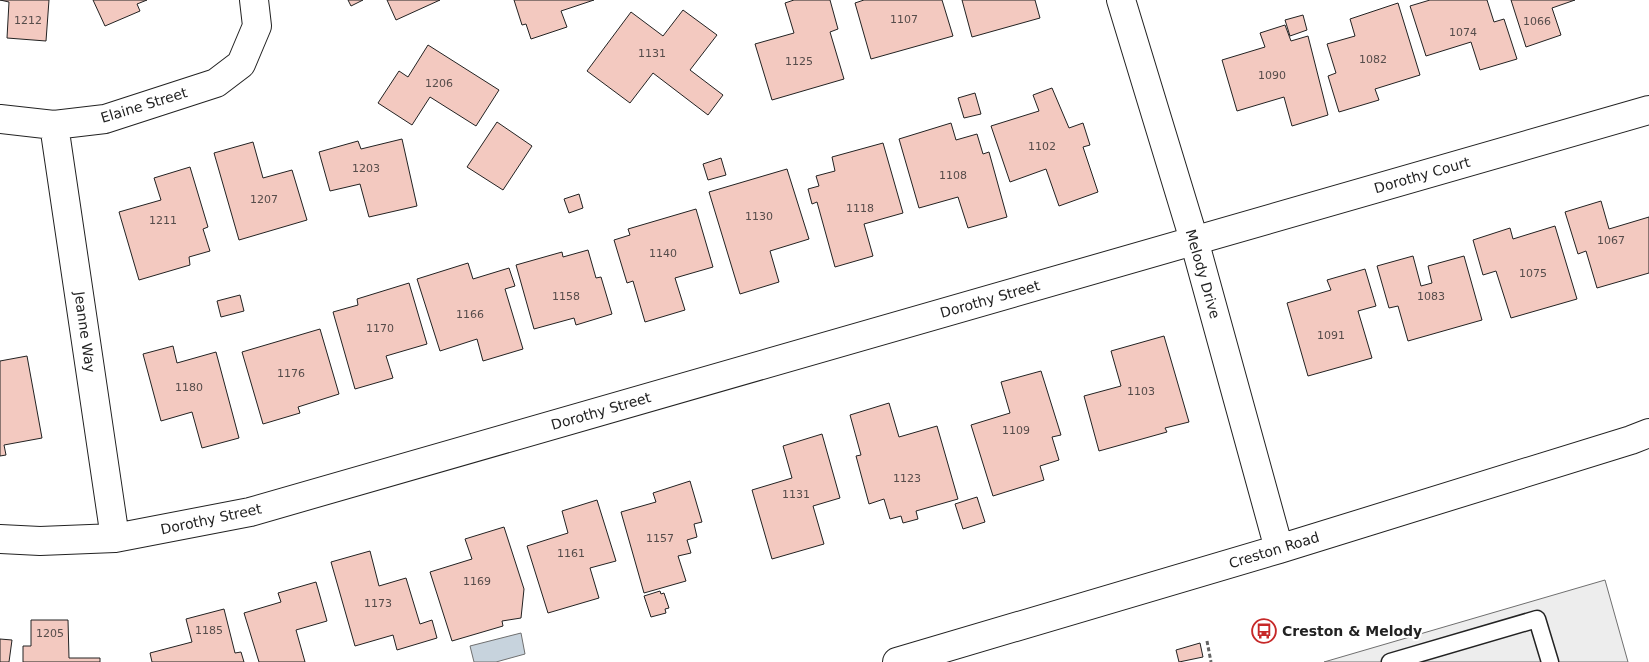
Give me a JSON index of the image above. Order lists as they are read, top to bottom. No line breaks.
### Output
{"streets":{"street":["Elaine Street","Dorothy Court","Melody Drive","Dorothy Street","Jeanne Way","Creston Road"]},"crossings":[["Elaine Street","Jeanne Way"],["Dorothy Court","Melody Drive"],["Dorothy Court","Dorothy Street"],["Melody Drive","Dorothy Street"],["Melody Drive","Creston Road"],["Dorothy Street","Jeanne Way"]],"places":{"bus stop":["Creston & Melody"]},"house_numbers":["1107","1212","1066","1074","1131","1082","1125","1090","1206","1102","1203","1108","1207","1118","1130","1211","1067","1140","1075","1158","1083","1166","1170","1091","1176","1180","1103","1109","1123","1131","1157","1161","1169","1173","1185","1205"]}
